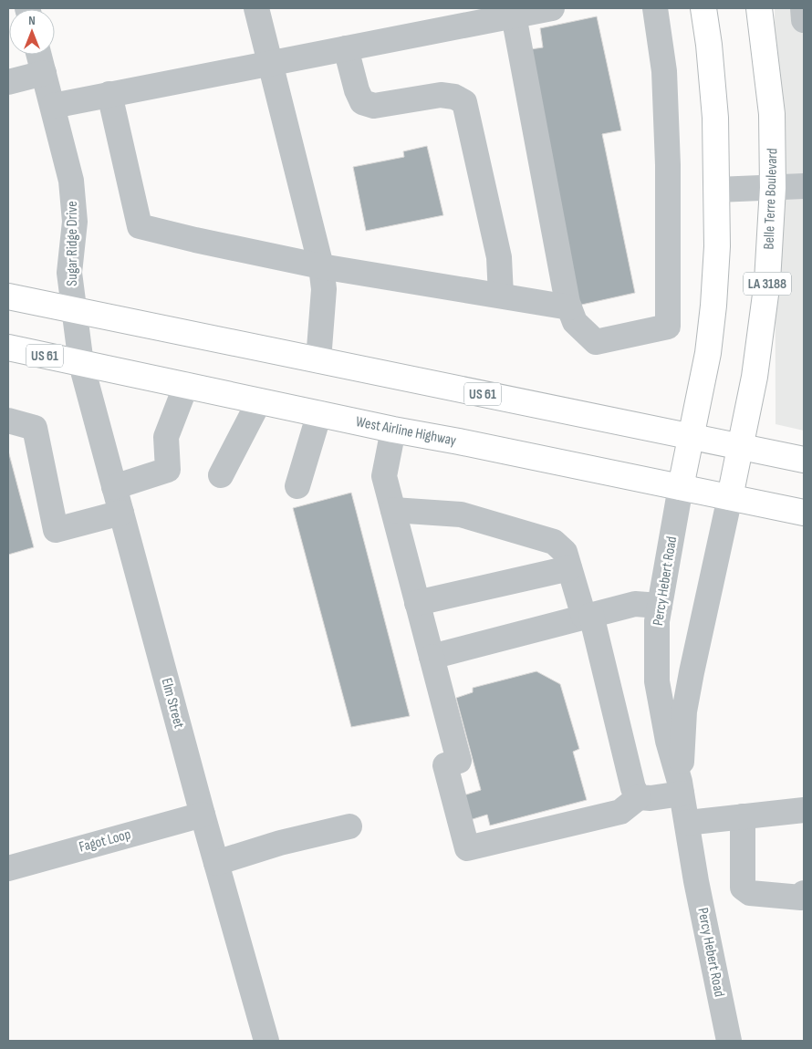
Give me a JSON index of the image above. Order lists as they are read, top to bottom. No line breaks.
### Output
{"streets":{"highway":["Belle Terre Boulevard","LA 3188","US 61","West Airline Highway"],"street":["Sugar Ridge Drive","Percy Hebert Road","Elm Street","Fagot Loop"]},"crossings":[["Belle Terre Boulevard","US 61"],["Belle Terre Boulevard","West Airline Highway"],["Belle Terre Boulevard","Percy Hebert Road"],["Sugar Ridge Drive","US 61"],["Sugar Ridge Drive","West Airline Highway"],["Sugar Ridge Drive","Elm Street"],["West Airline Highway","Percy Hebert Road"],["West Airline Highway","Elm Street"],["Elm Street","Fagot Loop"]],"north":"top"}
